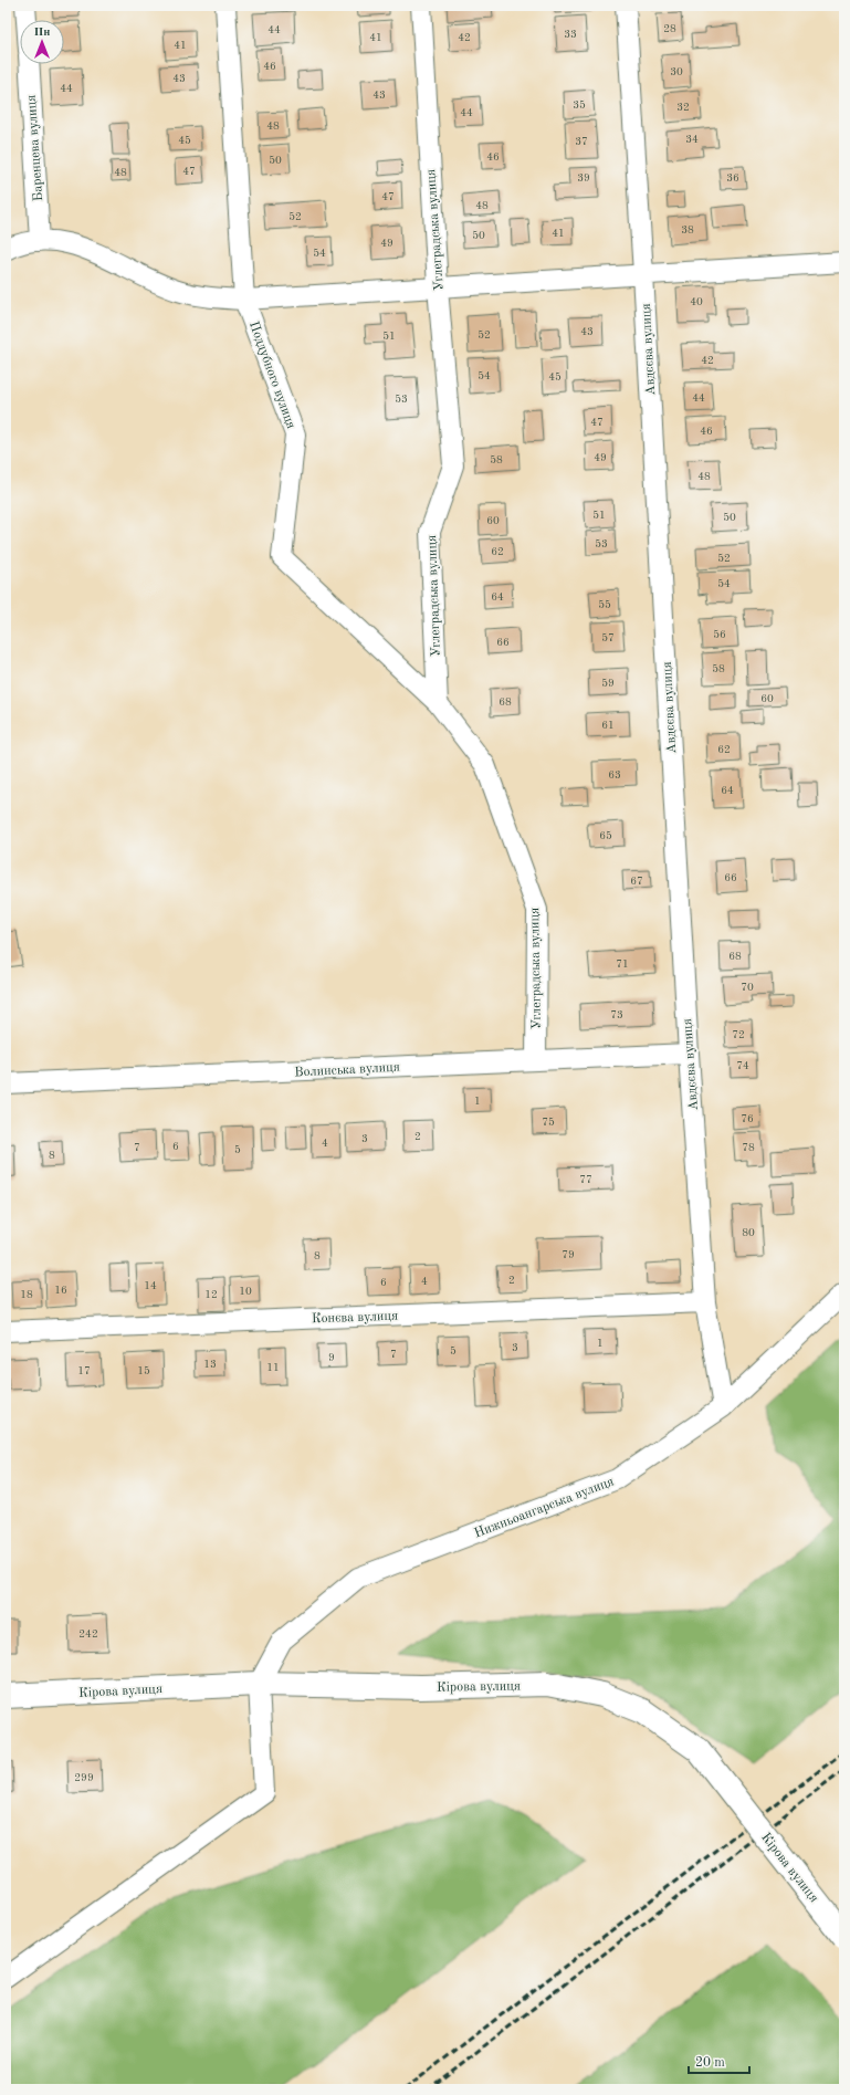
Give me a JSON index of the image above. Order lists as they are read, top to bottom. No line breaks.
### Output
{"streets":{"main road":["Кірова вулиця"],"street":["Баренцева вулиця","Углеградська вулиця","Авдєєва вулиця","Поддубного вулиця","Волинська вулиця","Конєва вулиця","Нижньоангарська вулиця"]},"crossings":[["Углеградська вулиця","Поддубного вулиця"],["Углеградська вулиця","Волинська вулиця"],["Авдєєва вулиця","Волинська вулиця"],["Авдєєва вулиця","Конєва вулиця"],["Авдєєва вулиця","Нижньоангарська вулиця"],["Нижньоангарська вулиця","Кірова вулиця"]],"house_numbers":["28","44","33","41","42","41","46","30","43","44","43","35","32","44","48","34","45","37","46","50","47","48","39","36","47","48","52","38","41","50","49","54","40","43","52","51","42","54","45","44","53","47","46","49","58","48","51","50","60","53","62","52","54","64","55","56","57","66","58","59","60","68","61","62","63","64","65","66","67","68","71","70","73","72","74","1","76","75","2","3","4","6","7","78","5","8","77","80","79","8","2","4","6","14","16","10","18","12","1","3","5","7","9","13","11","17","15","242","299"],"scale_bar":"20 m","north":"top"}
